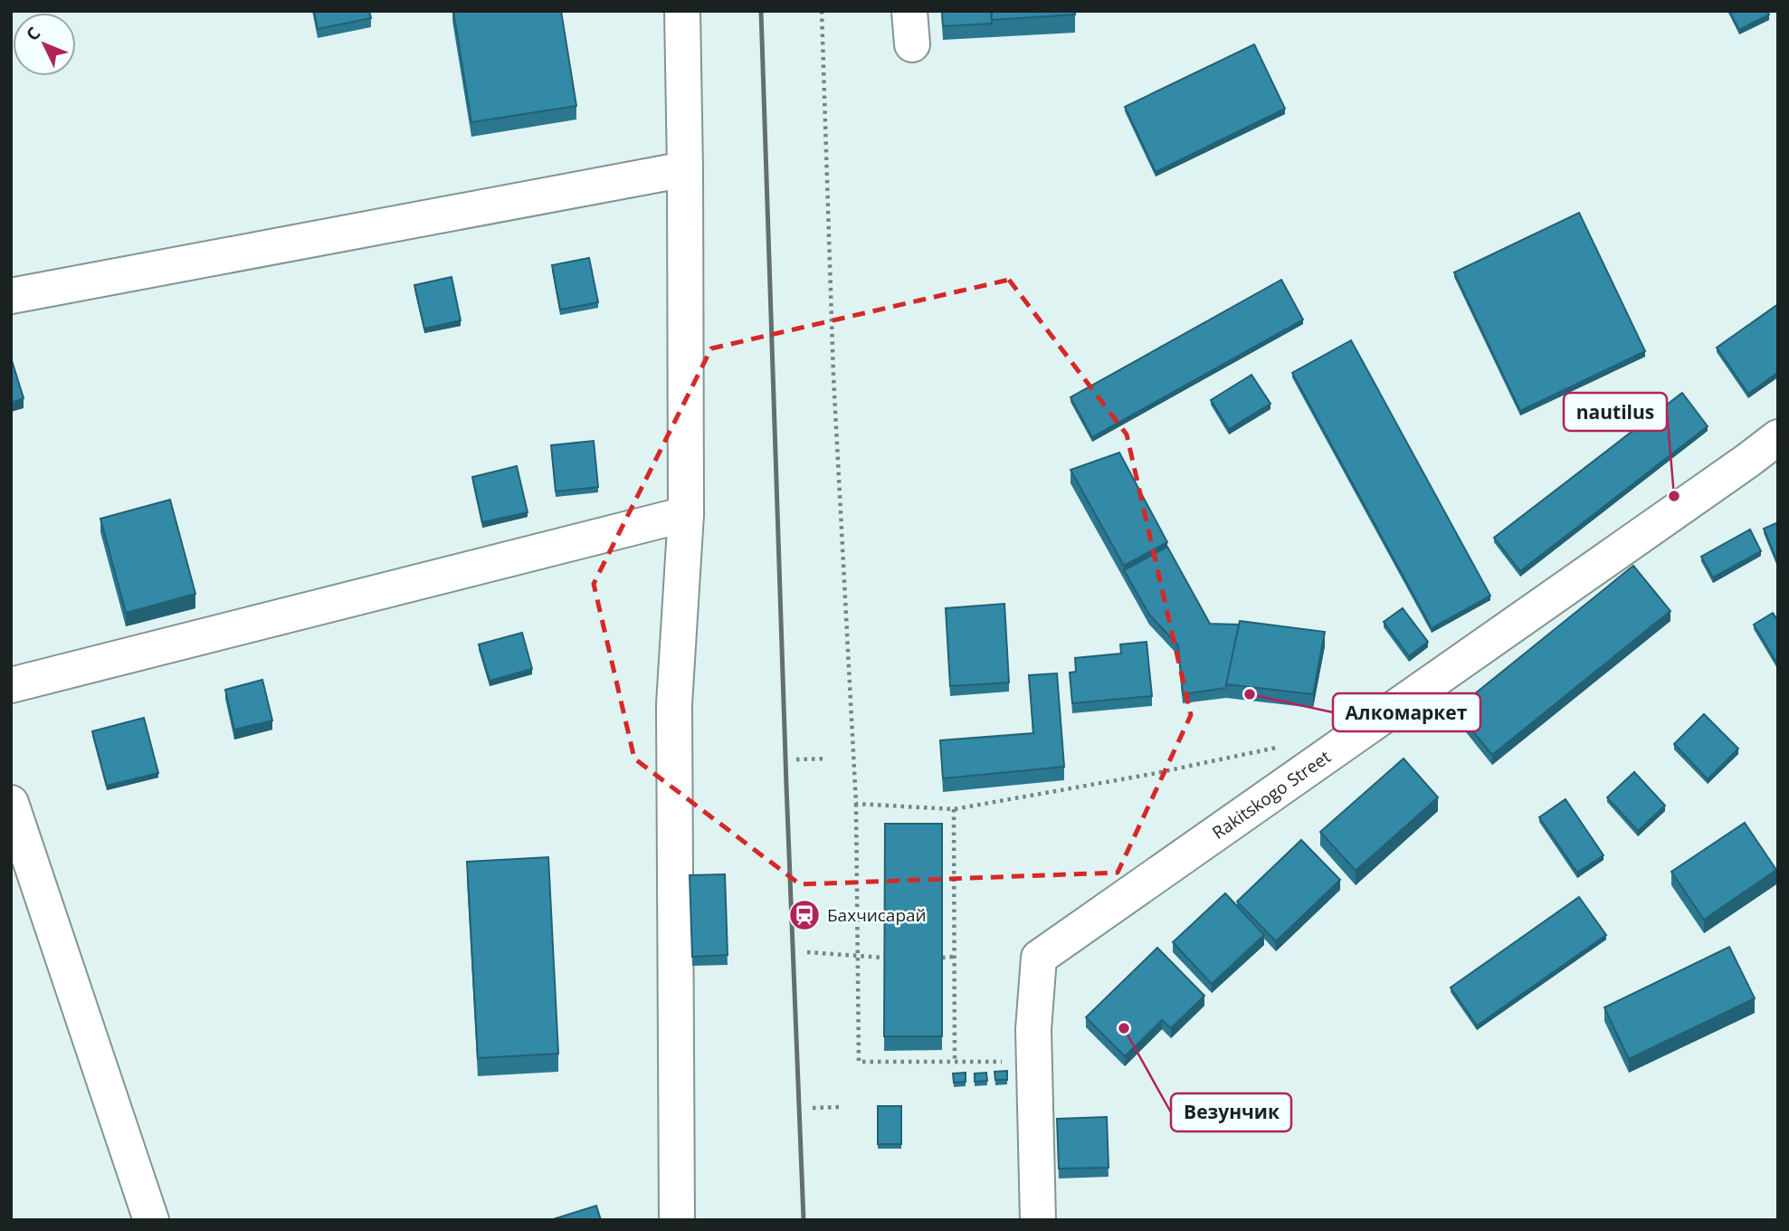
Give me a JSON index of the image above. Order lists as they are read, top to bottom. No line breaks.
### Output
{"streets":{"street":["Rakitskogo Street"]},"places":{"other":["nautilus","Алкомаркет","Везунчик"],"station":["Бахчисарай"]},"north":"top left"}
